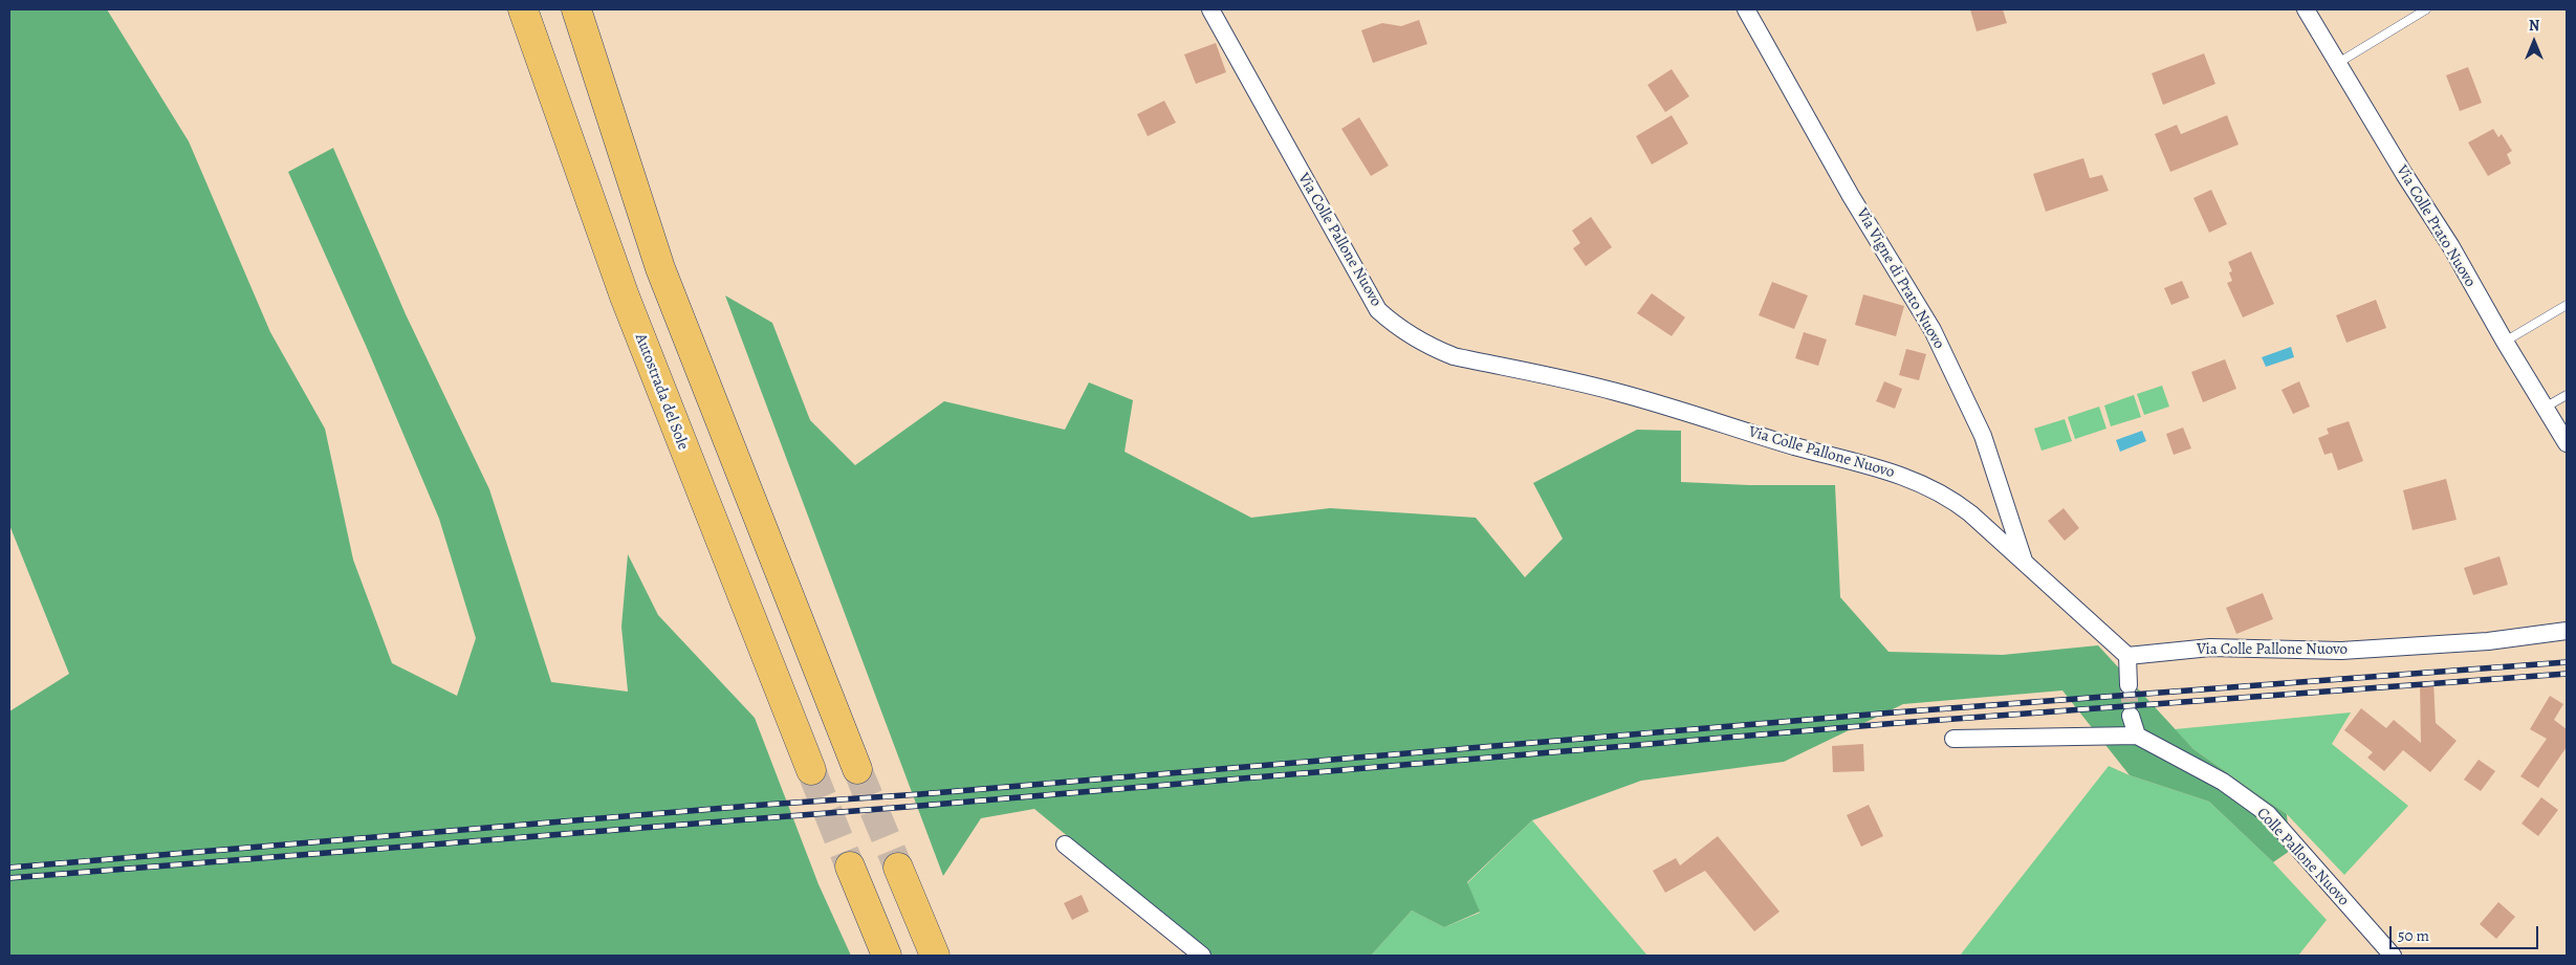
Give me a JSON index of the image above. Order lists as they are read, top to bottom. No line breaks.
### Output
{"streets":{"highway":["Autostrada del Sole"],"street":["Via Colle Prato Nuovo","Via Colle Pallone Nuovo","Via Vigne di Prato Nuovo","Colle Pallone Nuovo"]},"crossings":[["Via Colle Pallone Nuovo","Via Vigne di Prato Nuovo"]],"scale_bar":"50 m","north":"top"}
